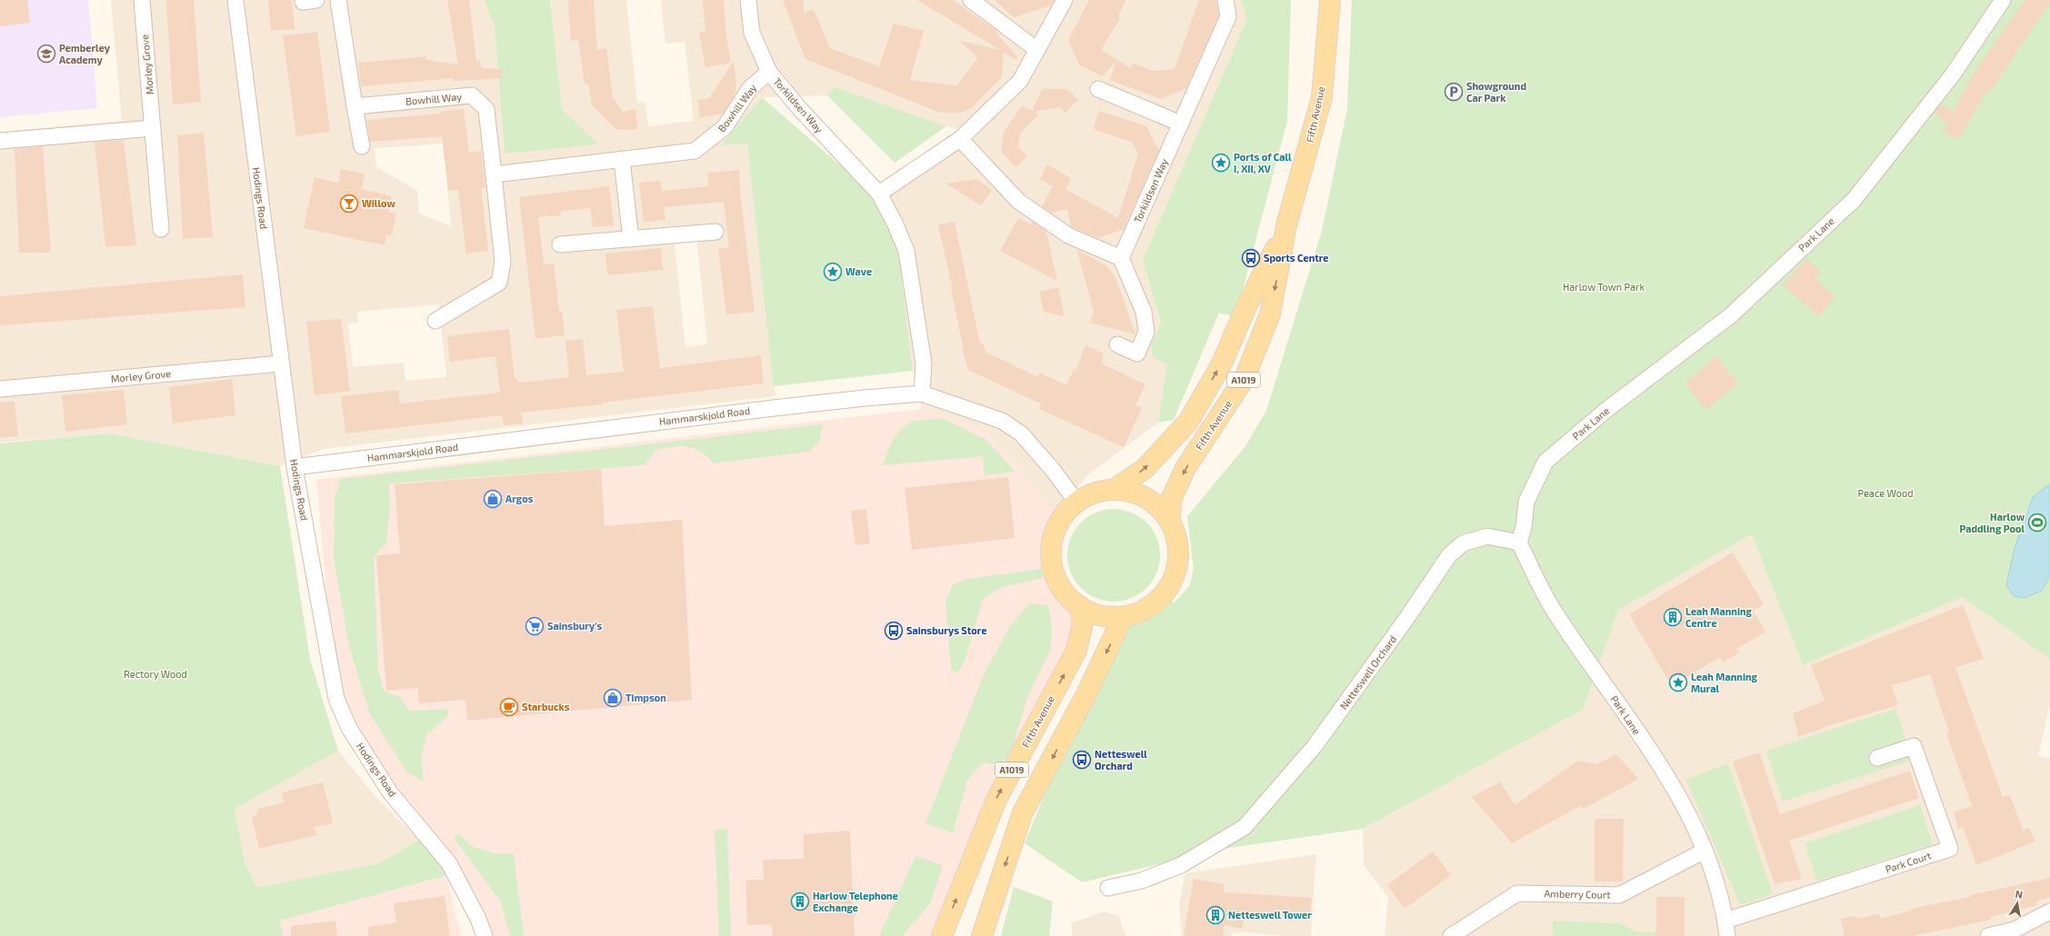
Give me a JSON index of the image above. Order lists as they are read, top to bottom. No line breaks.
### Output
{"streets":{"main road":["Fifth Avenue","A1019"],"street":["Morley Grove","Bowhill Way","Torkildsen Way","Hodings Road","Park Lane","Hammarskjold Road","Netteswell Orchard","Park Court","Amberry Court"]},"crossings":[["Morley Grove","Hodings Road"],["Bowhill Way","Torkildsen Way"],["Torkildsen Way","Hammarskjold Road"],["Fifth Avenue","A1019"],["Fifth Avenue","Hammarskjold Road"],["Hodings Road","Hammarskjold Road"],["Park Lane","Netteswell Orchard"],["Park Lane","Park Court"],["Park Lane","Amberry Court"],["A1019","Hammarskjold Road"]],"parks":["Harlow Town Park","Peace Wood","Rectory Wood"],"places":{"school or university":["Pemberley Academy"],"parking":["Showground Car Park"],"place":["Ports of Call I, XII, XV","Wave","Leah Manning Mural"],"bar":["Willow"],"bus stop":["Sports Centre","Sainsburys Store","Netteswell Orchard"],"shop":["Argos","Timpson"],"sports":["Harlow Paddling Pool"],"building":["Leah Manning Centre","Harlow Telephone Exchange","Netteswell Tower"],"supermarket":["Sainsbury's"],"cafe":["Starbucks"]},"north":"top"}
